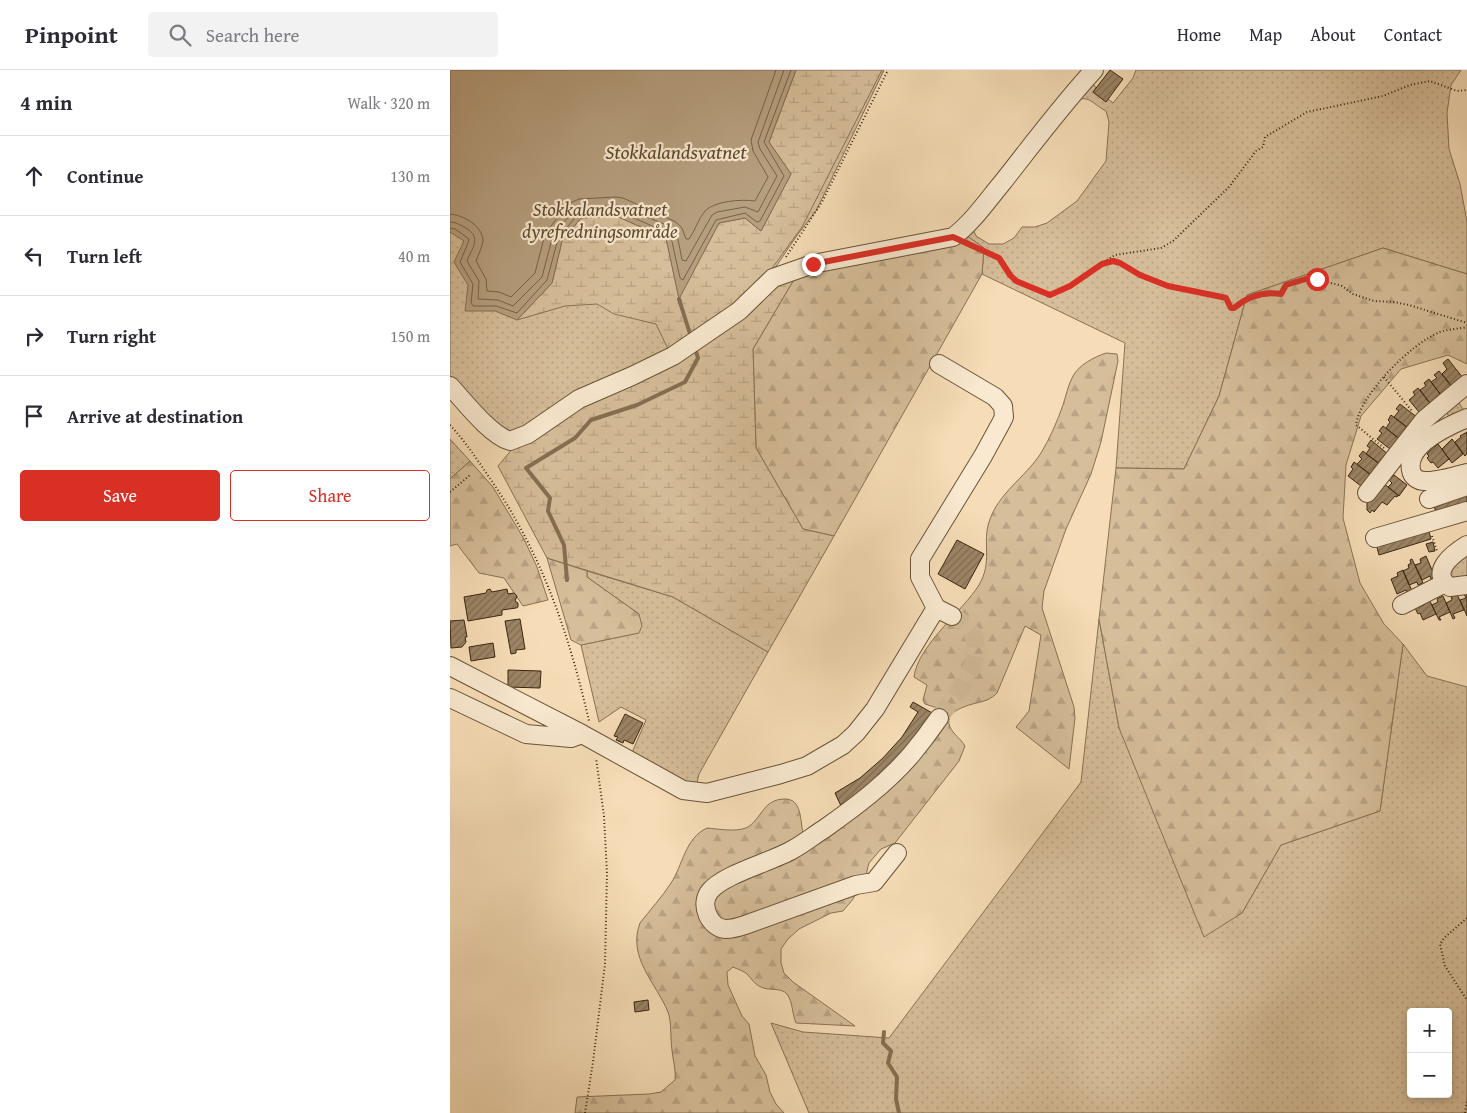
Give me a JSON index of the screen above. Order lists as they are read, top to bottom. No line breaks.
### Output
{"water":["Stokkalandsvatnet"],"parks":["Stokkalandsvatnet dyrefredningsområde"],"page":{"header":"Pinpoint","search":"Search here","nav":["Home","Map","About","Contact"],"heading":["4 min","Walk · 320 m"],"list":[["Continue","130 m"],["Turn left","40 m"],["Turn right","150 m"],"Arrive at destination"],"buttons":["Save","Share"],"map_buttons":["+","−"]}}
